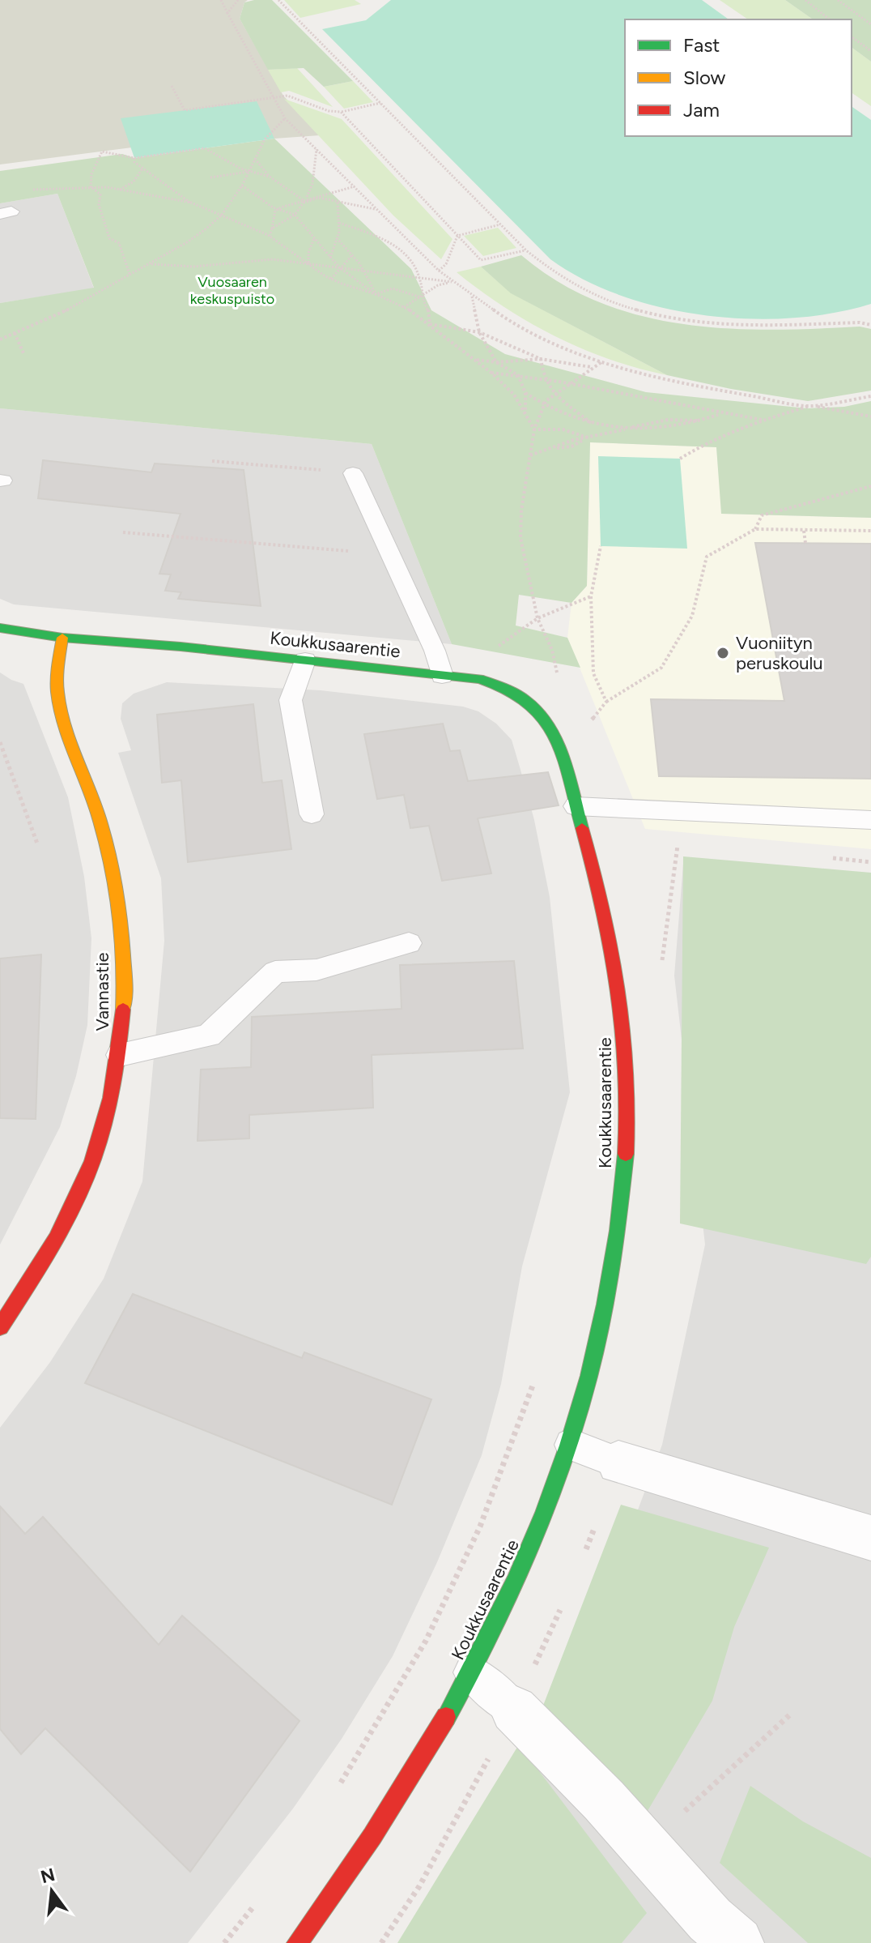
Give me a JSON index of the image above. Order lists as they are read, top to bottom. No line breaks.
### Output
{"streets":{"street":["Koukkusaarentie","Vannastie"]},"crossings":[["Koukkusaarentie","Vannastie"]],"parks":["Vuosaaren keskuspuisto"],"places":["Vuoniityn peruskoulu"],"legend":["Fast","Slow","Jam"],"north":"top"}
